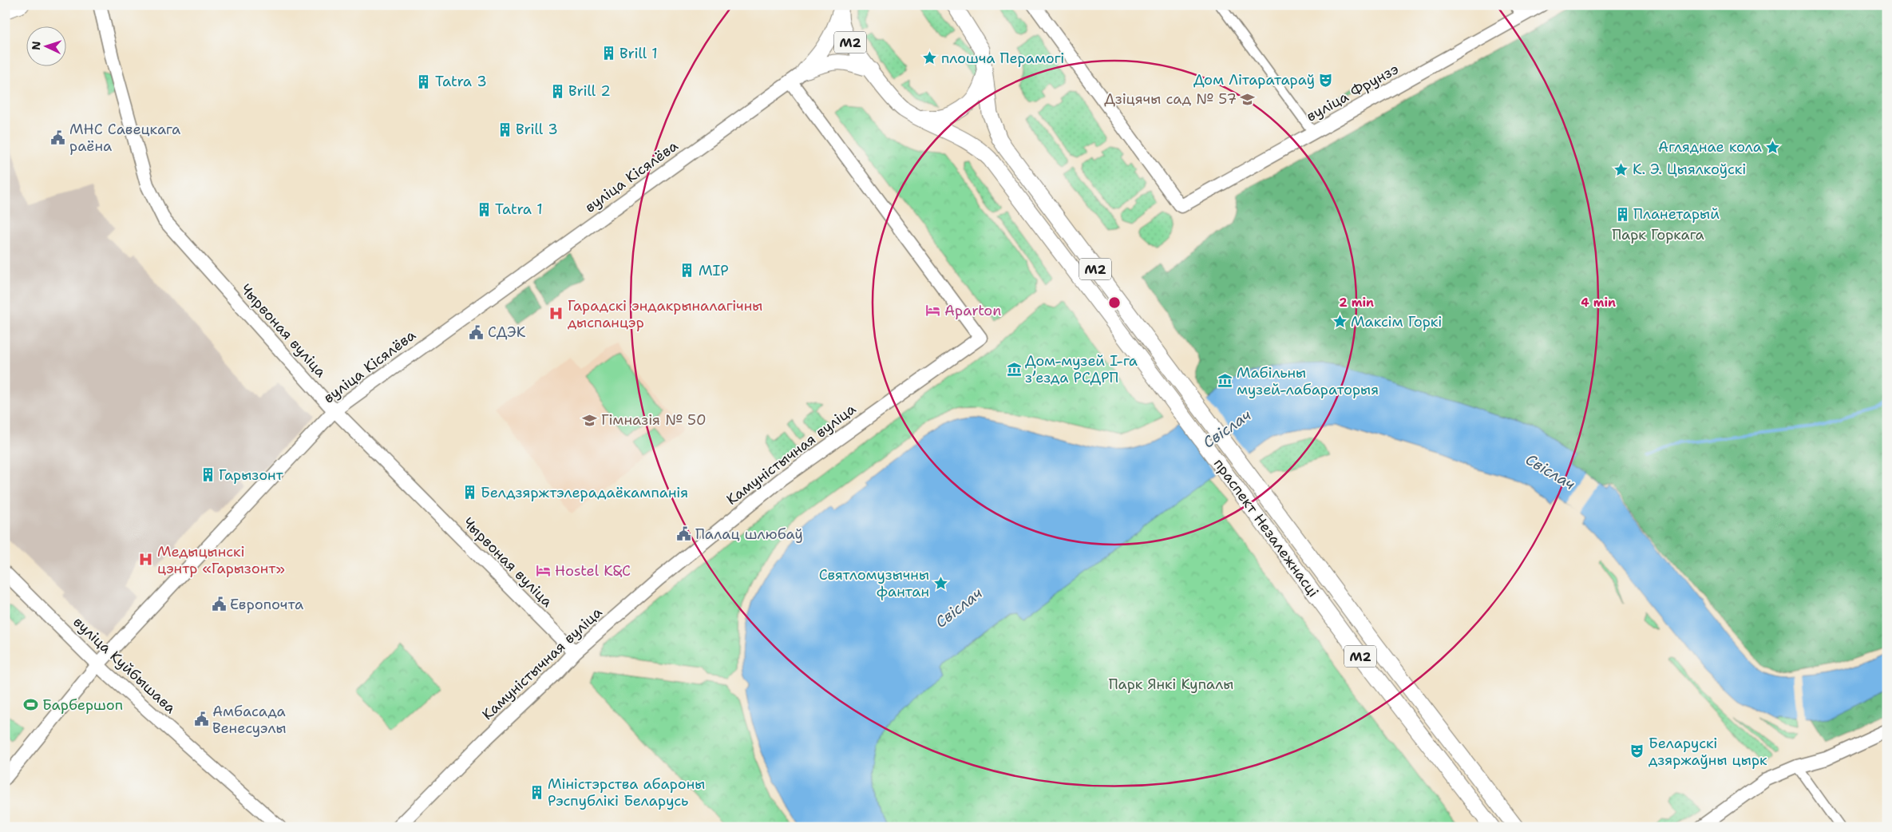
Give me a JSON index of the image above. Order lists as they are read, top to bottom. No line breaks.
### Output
{"streets":{"main road":["М2","праспект Незалежнасці"],"street":["вуліца Фрунзэ","вуліца Кісялёва","Чырвоная вуліца","Камуністычная вуліца","вуліца Куйбышава"]},"crossings":[["М2","праспект Незалежнасці"],["вуліца Кісялёва","Чырвоная вуліца"],["вуліца Кісялёва","Камуністычная вуліца"],["вуліца Кісялёва","вуліца Куйбышава"],["Чырвоная вуліца","Камуністычная вуліца"]],"water":["Свіслач"],"parks":["Парк Горкага","Парк Янкі Купалы"],"places":{"building":["Brill 1","Tatra 3","Brill 2","Brill 3","Tatra 1","Планетарый","МІР","Гарызонт","Белдзяржтэлерадаёкампанія","Міністэрства абароны Рэспублікі Беларусь"],"place":["плошча Перамогі","Агляднае кола","К. Э. Цыялкоўскі","Максім Горкі","Святломузычны фантан"],"theatre":["Дом Літаратараў","Беларускі дзяржаўны цырк"],"school or university":["Дзіцячы сад № 57","Гімназія № 50"],"public building":["МНС Савецкага раёна","СДЭК","Палац шлюбаў","Европочта","Амбасада Венесуэлы"],"hotel":["Aparton","Hostel K&C"],"hospital":["Гарадскі эндакрыналагічны дыспанцэр","Медыцынскі цэнтр «Гарызонт»"],"museum":["Дом-музей I-га зʼезда РСДРП","Мабільны музей-лабараторыя"],"sports":["Барбершоп"]},"north":"left","rings":["2 min","4 min"]}
